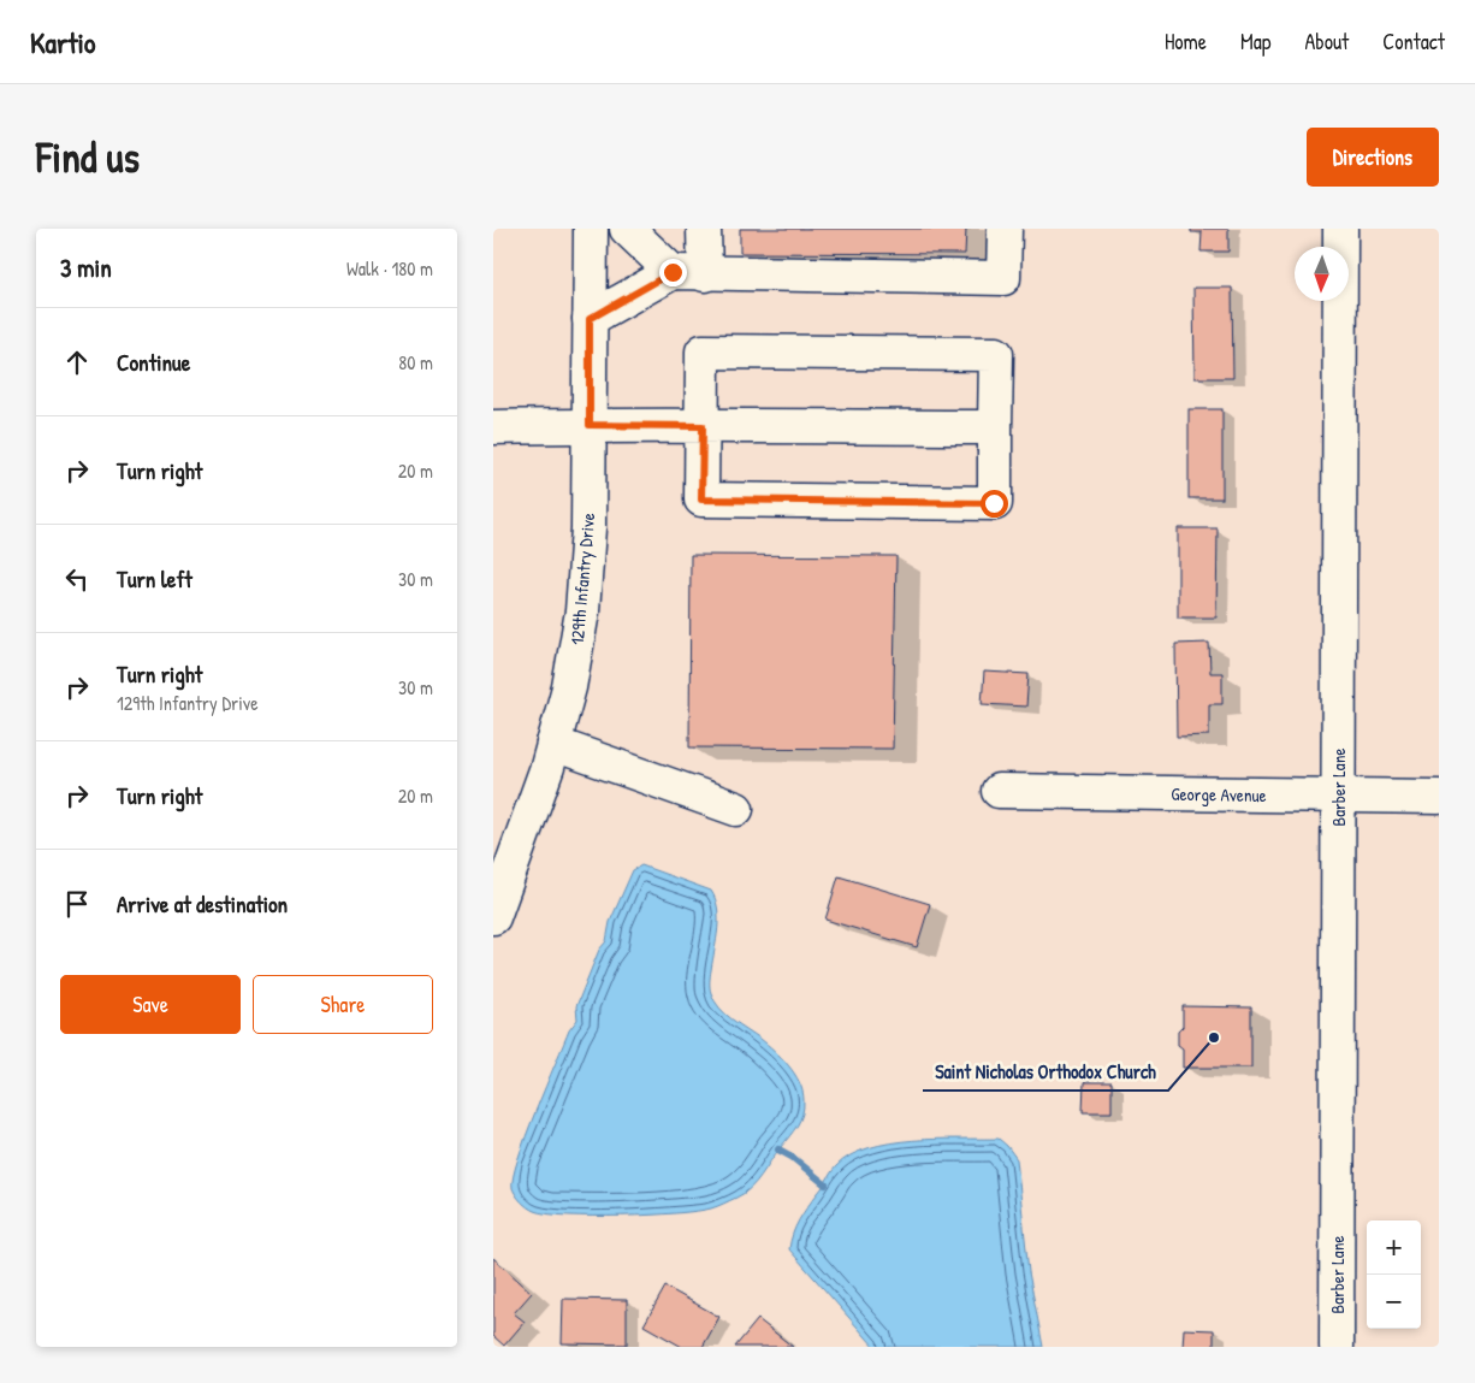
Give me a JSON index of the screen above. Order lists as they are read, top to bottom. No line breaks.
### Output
{"streets":{"street":["129th Infantry Drive","Barber Lane","George Avenue"]},"crossings":[["Barber Lane","George Avenue"]],"places":["Saint Nicholas Orthodox Church"],"north":"bottom","page":{"header":"Kartio","nav":["Home","Map","About","Contact"],"buttons":["Directions",["Save","Share"]],"title":"Find us","heading":["3 min","Walk · 180 m"],"list":[["Continue","80 m"],["Turn right","20 m"],["Turn left","30 m"],["Turn right","129th Infantry Drive","30 m"],["Turn right","20 m"],"Arrive at destination"],"map_buttons":["+","−"]}}
